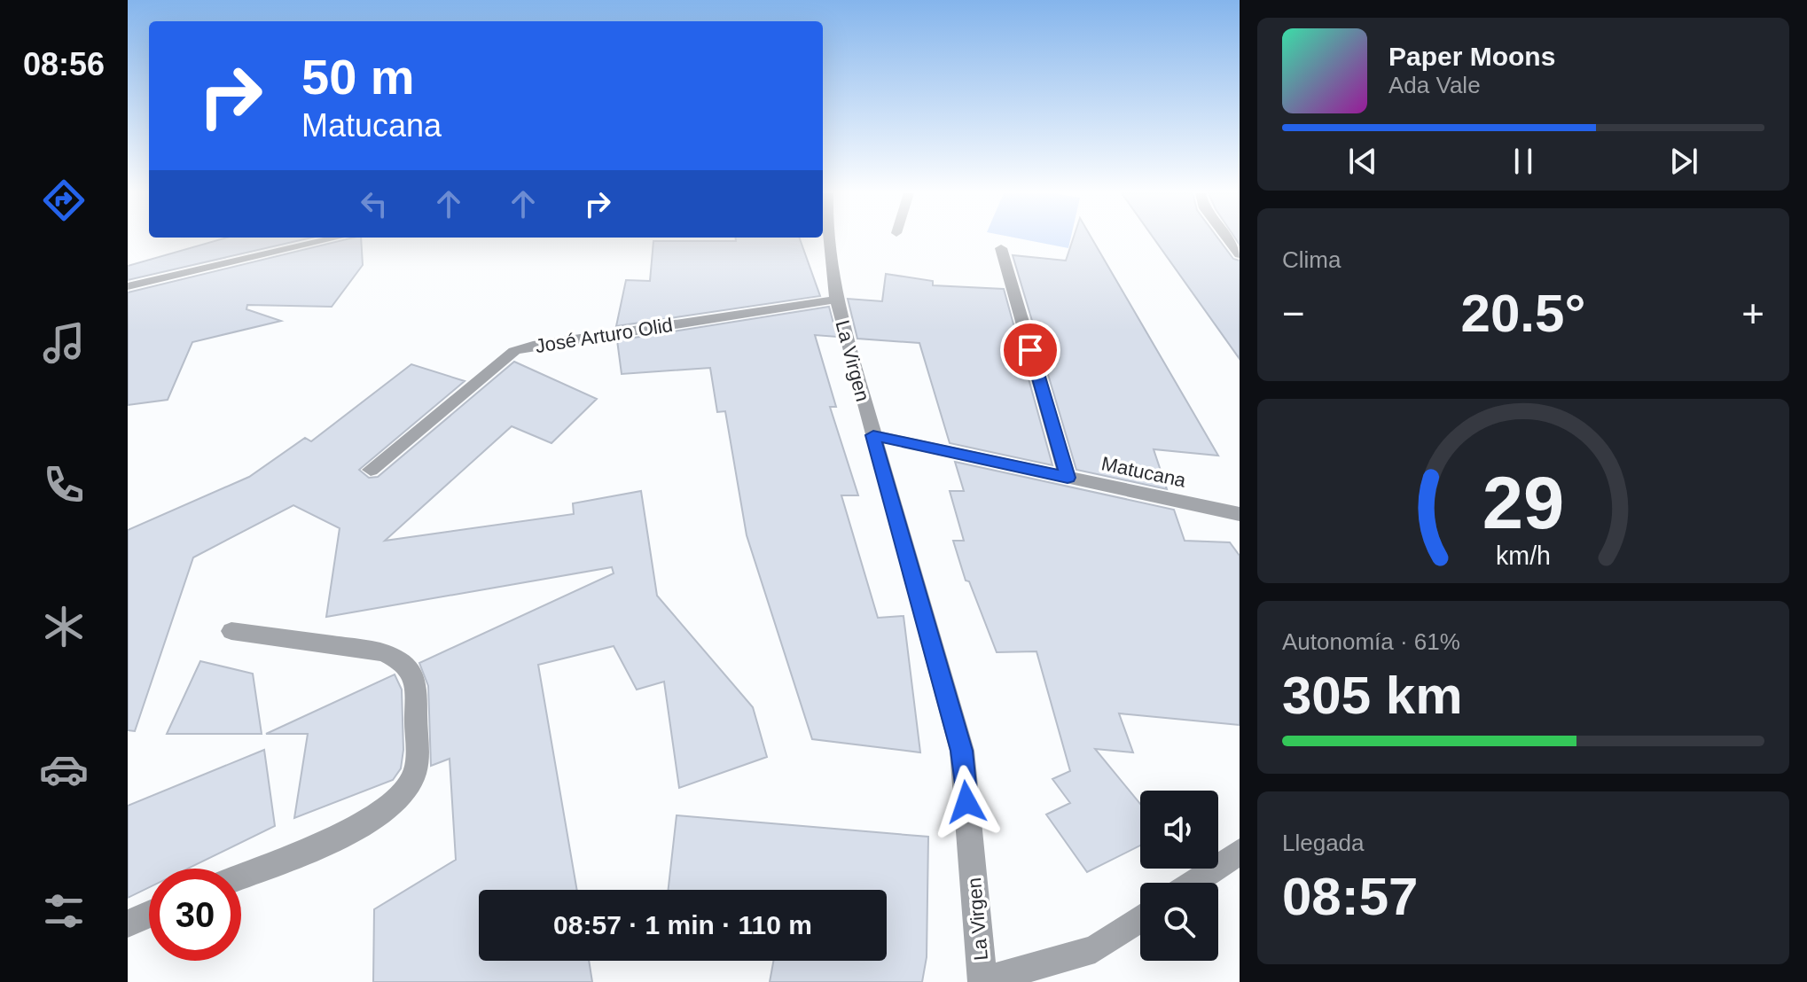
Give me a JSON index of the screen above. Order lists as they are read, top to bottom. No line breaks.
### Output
{"streets":{"street":["José Arturo Olid","La Virgen","Matucana"]},"crossings":[["José Arturo Olid","La Virgen"],["La Virgen","Matucana"]],"page":{"tabs":"08:56","turn":["50 m","Matucana"],"song":["Paper Moons","Ada Vale"],"tile":["Clima",["Autonomía · 61%","305 km"],["Llegada","08:57"]],"heat":["−","20.5°","+"],"limit":"30","trip":"08:57 · 1 min · 110 m","gauge":["29","km/h"]}}
